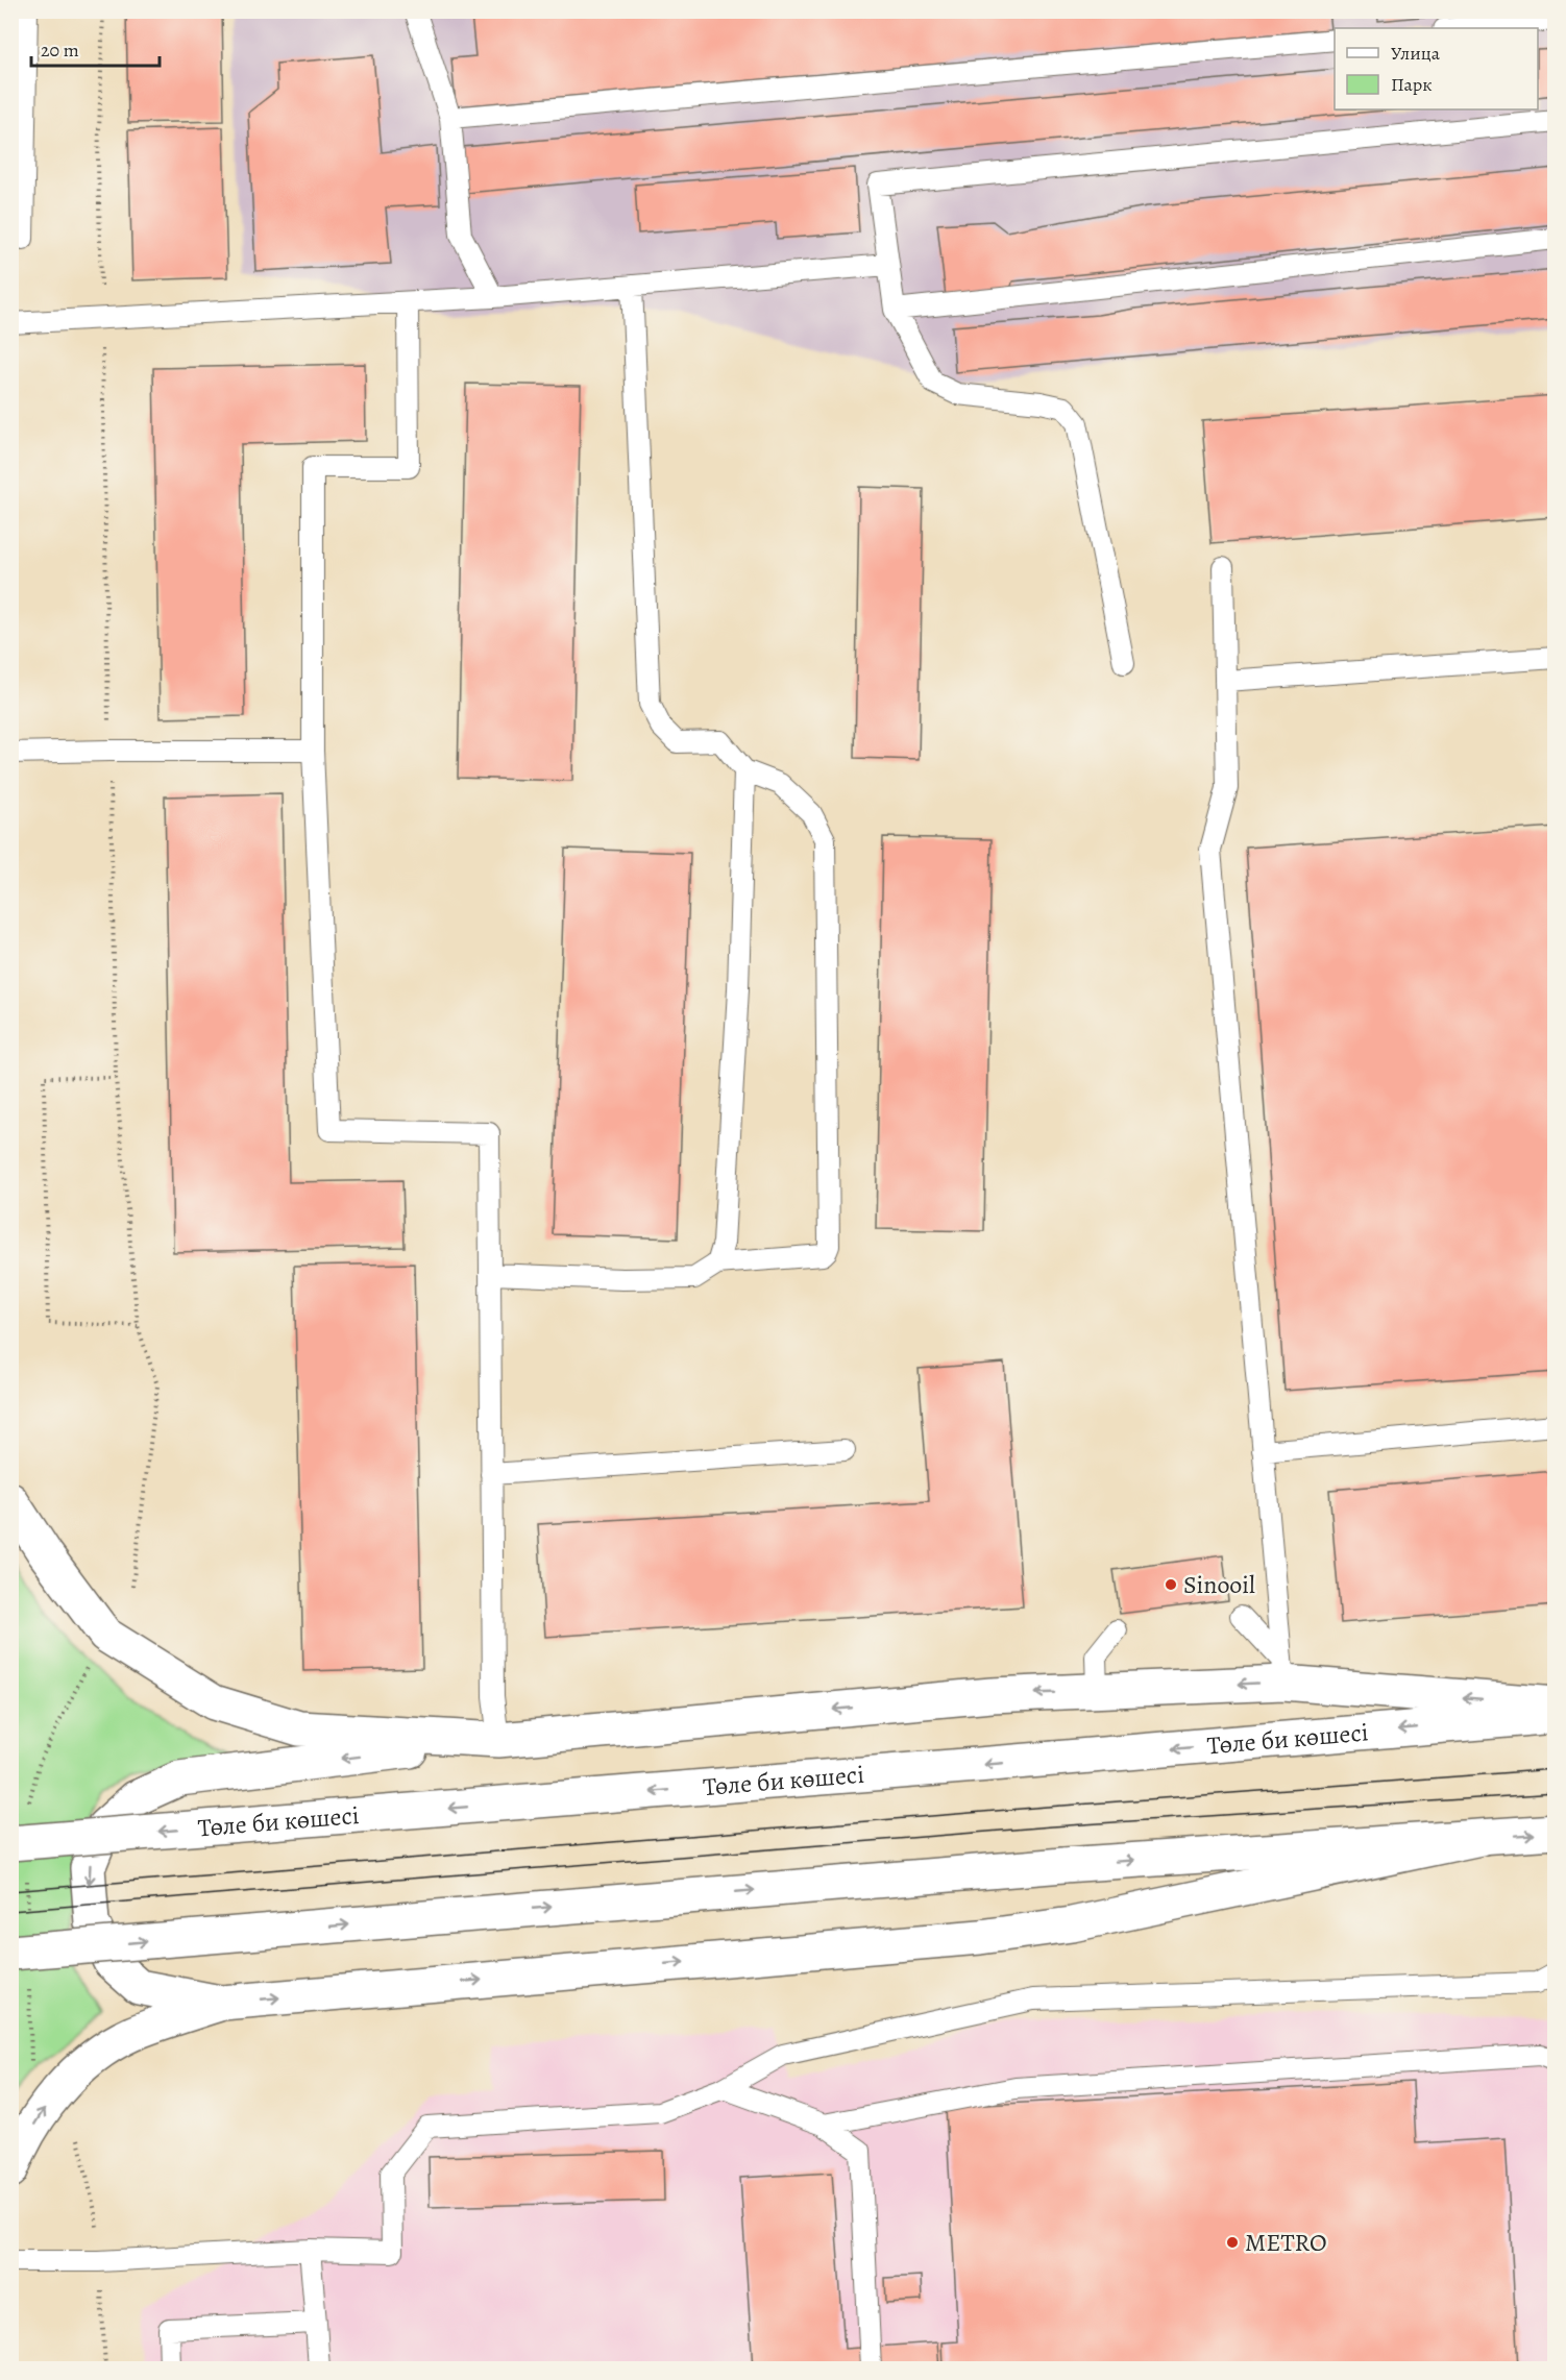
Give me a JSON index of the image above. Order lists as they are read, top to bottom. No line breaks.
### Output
{"streets":{"main road":["Төле би көшесі"]},"places":["Sinooil","METRO"],"legend":["Улица","Парк"],"scale_bar":"20 m"}
